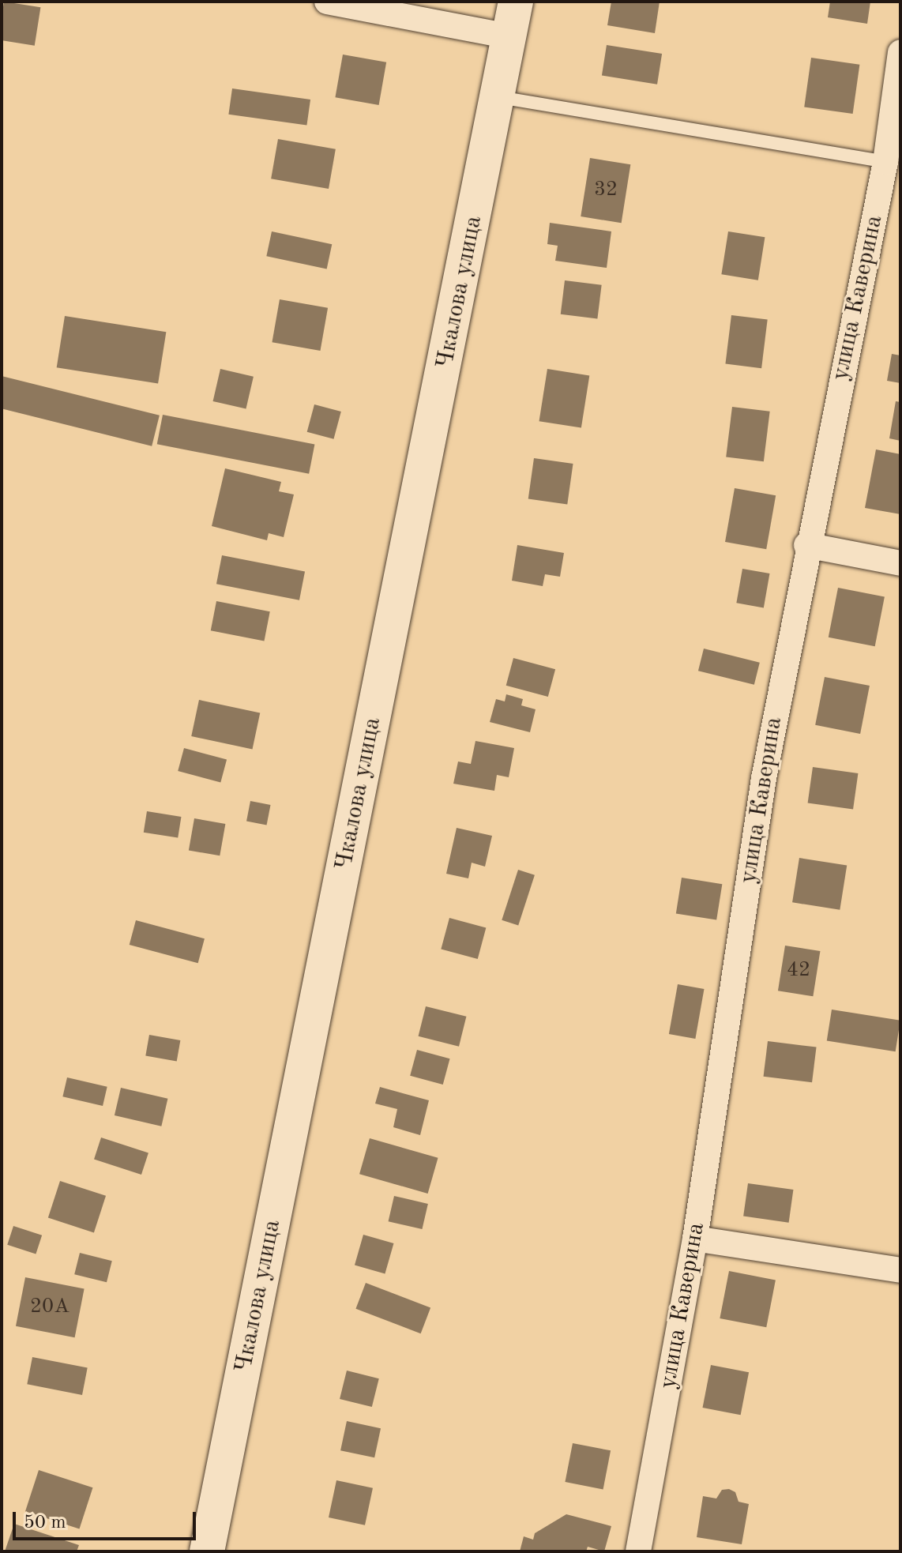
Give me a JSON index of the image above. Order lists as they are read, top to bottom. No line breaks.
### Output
{"streets":{"main road":["Чкалова улица"],"street":["улица Каверина"]},"house_numbers":["32","42","20А"],"scale_bar":"50 m"}
